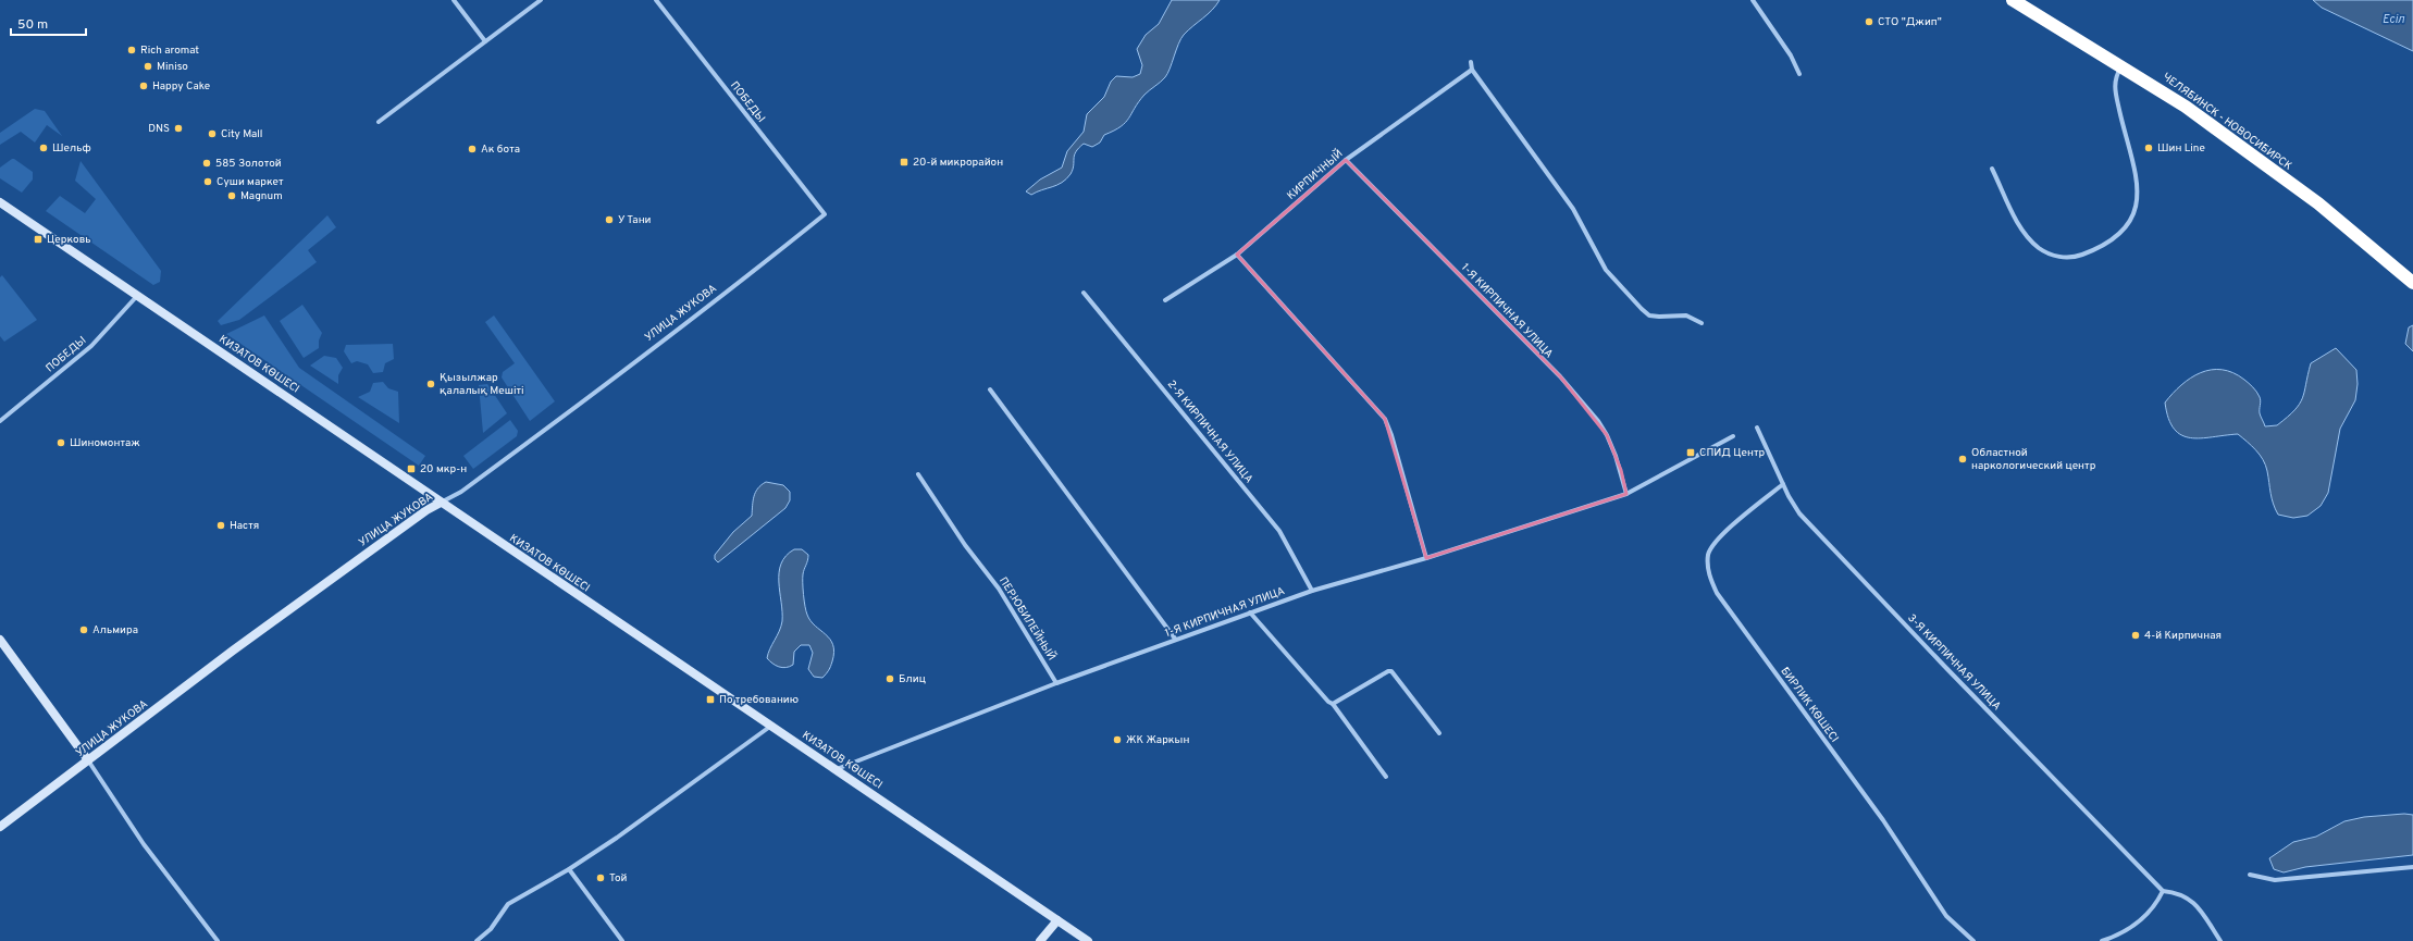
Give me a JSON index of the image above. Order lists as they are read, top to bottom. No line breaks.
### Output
{"streets":{"highway":["ЧЕЛЯБИНСК - НОВОСИБИРСК"],"main road":["УЛИЦА ЖУКОВА","КИЗАТОВ КӨШЕСІ"],"street":["ПОБЕДЫ","КИРПИЧНЫЙ","1-Я КИРПИЧНАЯ УЛИЦА","2-Я КИРПИЧНАЯ УЛИЦА","ПЕР.ЮБИЛЕЙНЫЙ","3-Я КИРПИЧНАЯ УЛИЦА","БИРЛИК КӨШЕСІ"]},"crossings":[["ПОБЕДЫ","УЛИЦА ЖУКОВА"],["ПОБЕДЫ","КИЗАТОВ КӨШЕСІ"],["КИРПИЧНЫЙ","1-Я КИРПИЧНАЯ УЛИЦА"],["1-Я КИРПИЧНАЯ УЛИЦА","КИЗАТОВ КӨШЕСІ"],["1-Я КИРПИЧНАЯ УЛИЦА","2-Я КИРПИЧНАЯ УЛИЦА"],["1-Я КИРПИЧНАЯ УЛИЦА","ПЕР.ЮБИЛЕЙНЫЙ"],["УЛИЦА ЖУКОВА","КИЗАТОВ КӨШЕСІ"],["3-Я КИРПИЧНАЯ УЛИЦА","БИРЛИК КӨШЕСІ"]],"water":["Есіл"],"places":{"other":["СТО \"Джип\"","Rich aromat","Miniso","Happy Cake","DNS","City Mall","Шельф","Шин Line","Ак бота","585 Золотой","Суши маркет","Magnum","У Тани","Қызылжар қалалық Мешіті","Шиномонтаж","Областной наркологический центр","Настя","Альмира","4-й Кирпичная","Блиц","ЖК Жаркын","Той"],"transit":["20-й микрорайон","Церковь","СПИД Центр","20 мкр-н","По требованию"]},"scale_bar":"50 m"}
